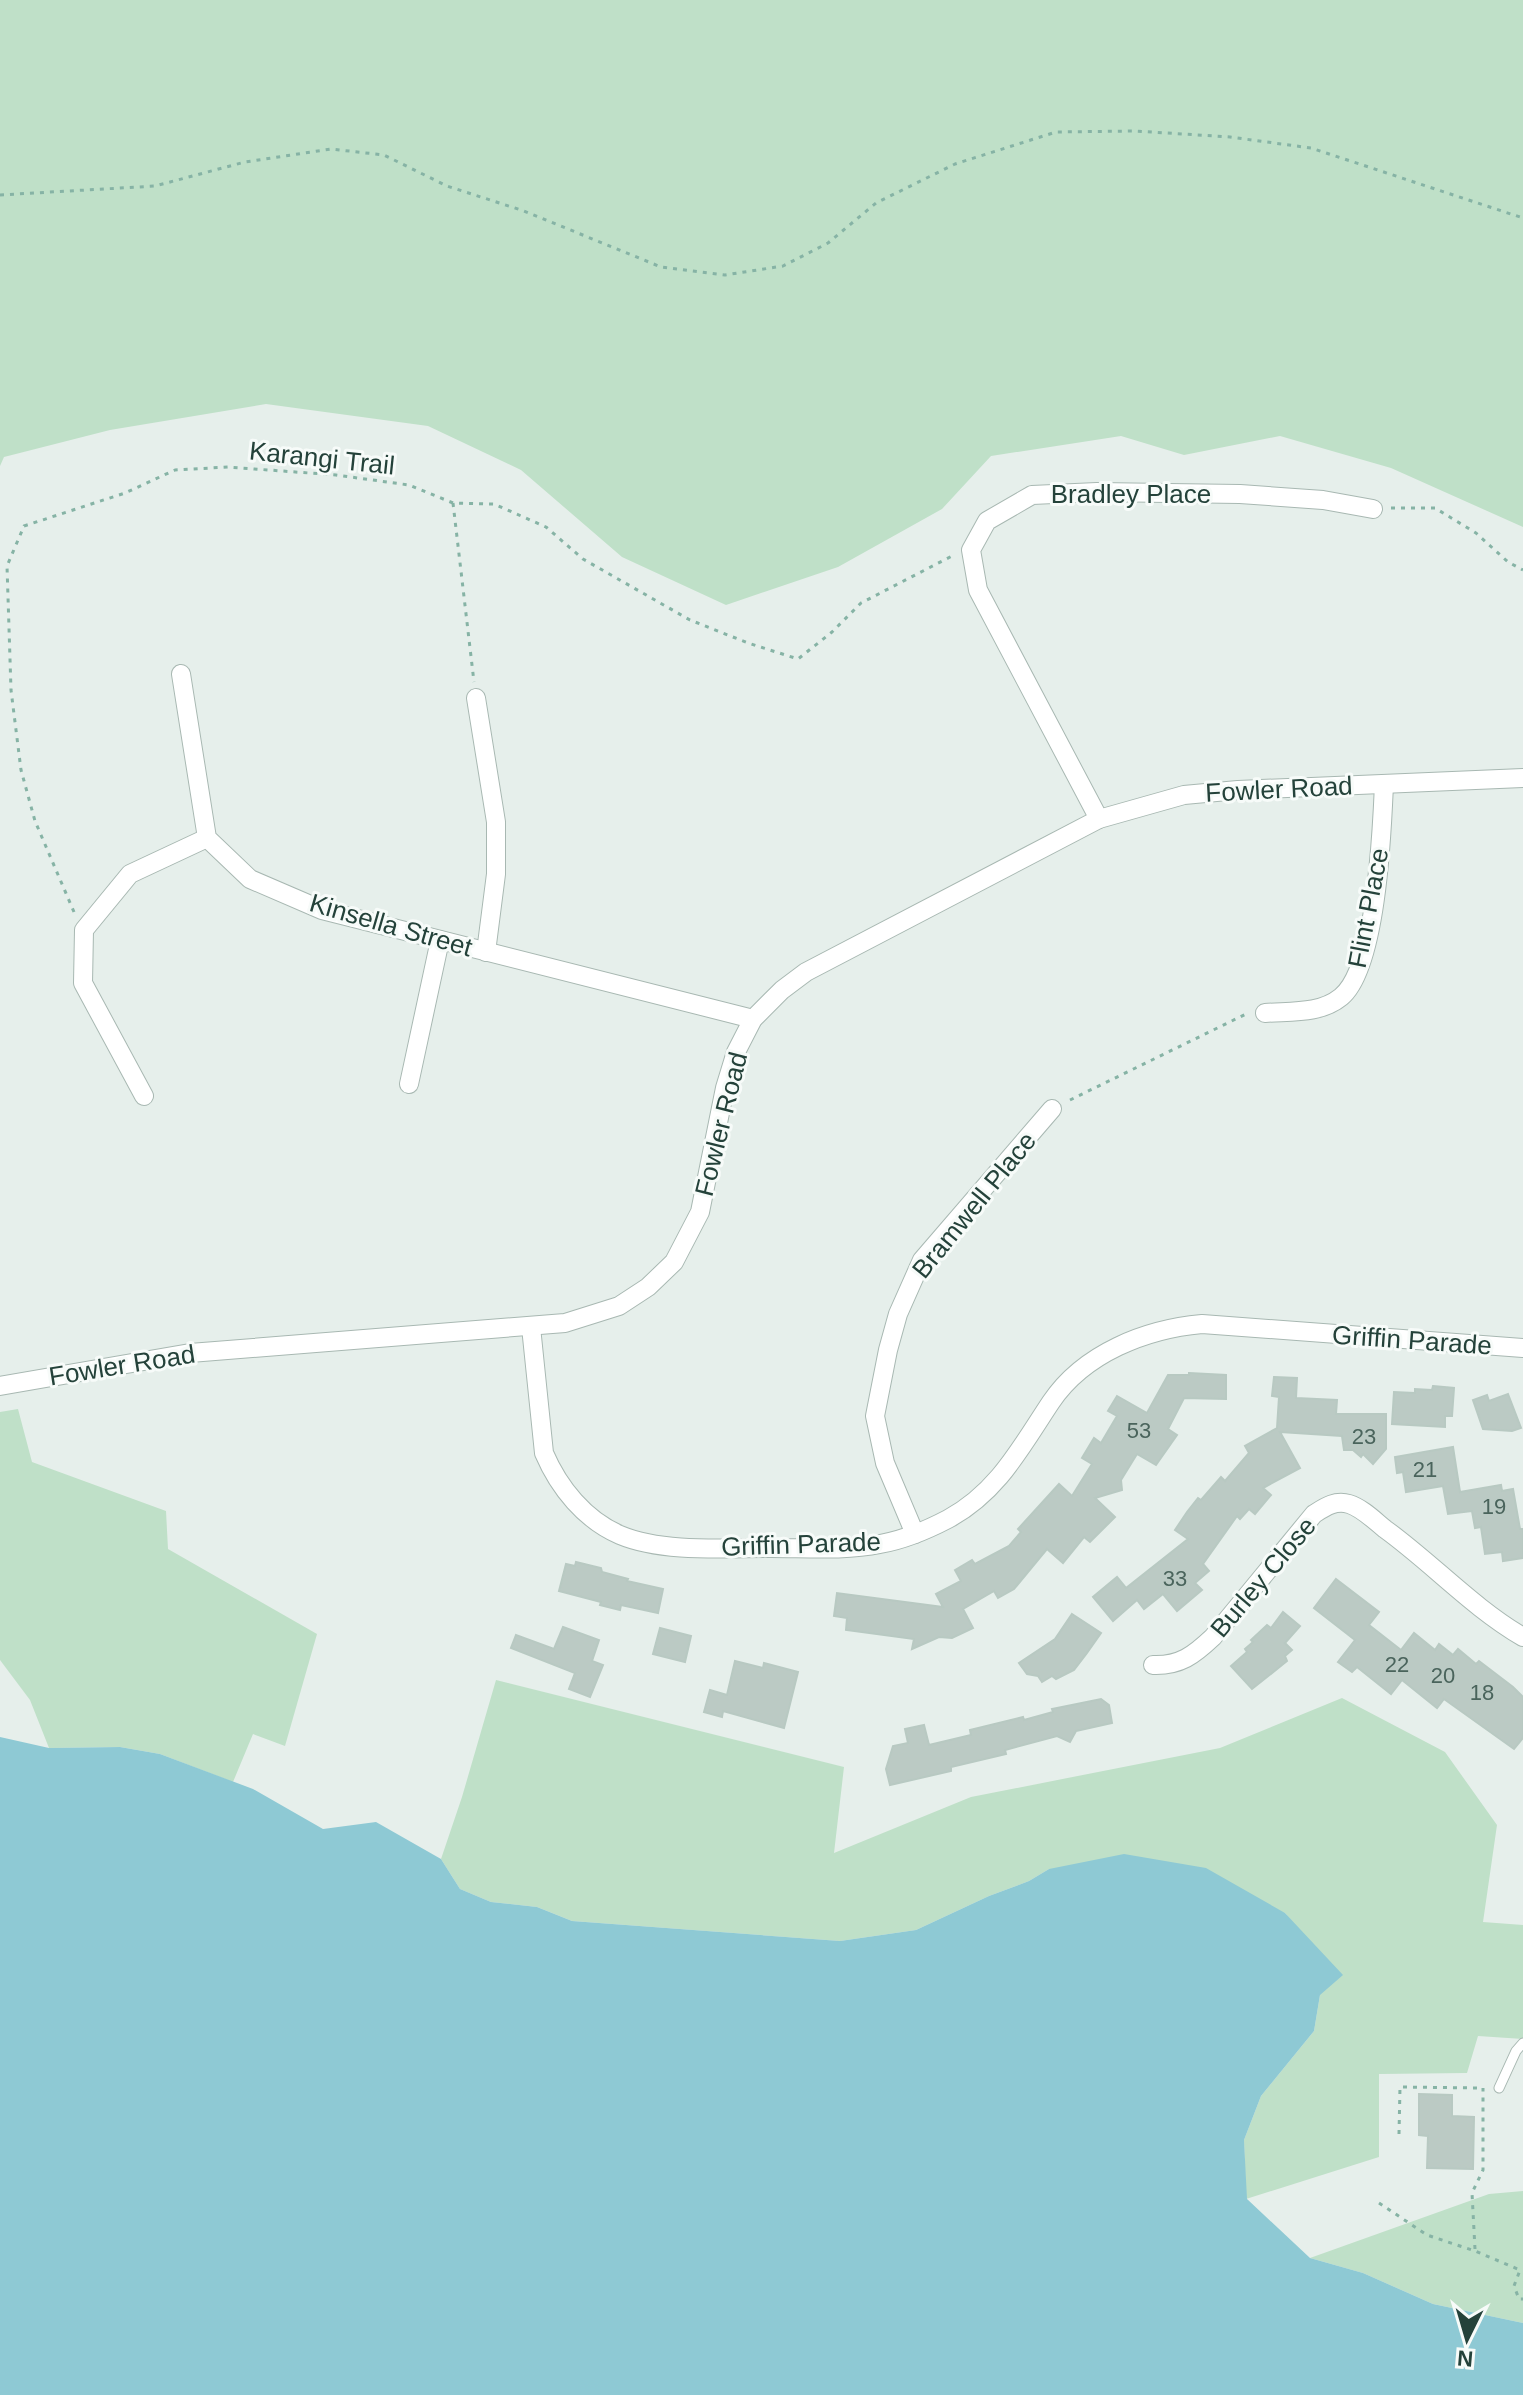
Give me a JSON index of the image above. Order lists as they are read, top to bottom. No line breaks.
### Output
{"streets":{"street":["Bradley Place","Fowler Road","Flint Place","Kinsella Street","Bramwell Place","Griffin Parade","Burley Close"],"path":["Karangi Trail"]},"crossings":[["Karangi Trail","Bradley Place"],["Fowler Road","Flint Place"],["Fowler Road","Kinsella Street"],["Fowler Road","Griffin Parade"],["Bramwell Place","Griffin Parade"]],"house_numbers":["53","23","21","19","33","22","20","18"],"north":"bottom"}
